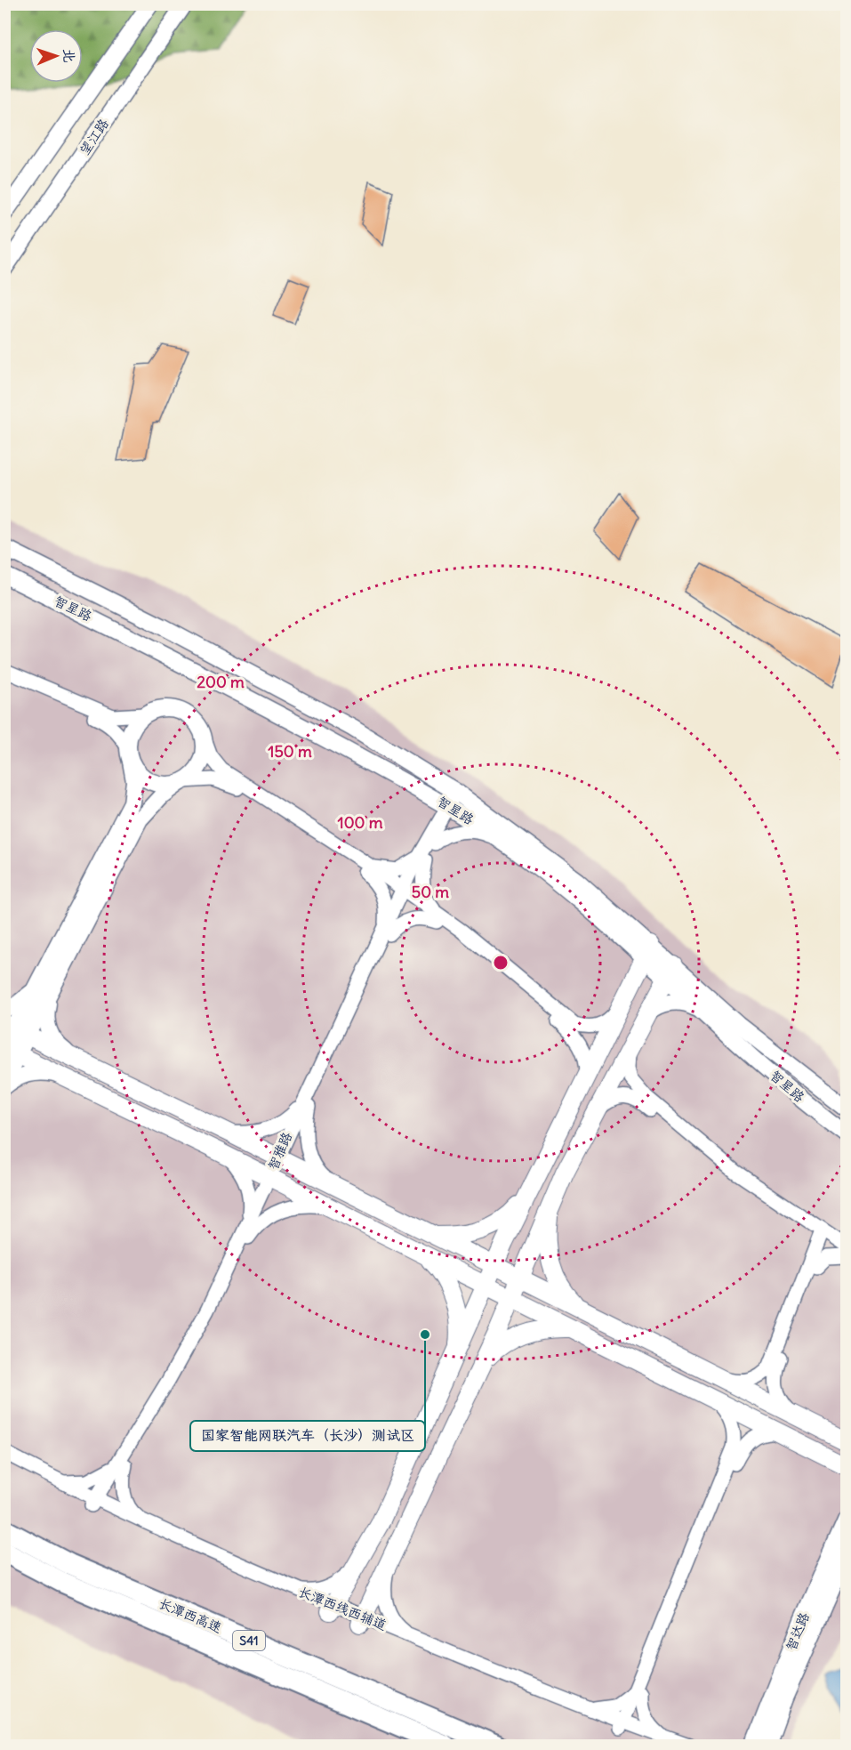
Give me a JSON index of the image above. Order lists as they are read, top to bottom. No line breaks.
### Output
{"streets":{"highway":["长潭西高速","S41"],"main road":["望江路","智星路","智达路"],"street":["智雅路","长潭西线西辅道"]},"crossings":[["智星路","智雅路"],["智雅路","长潭西线西辅道"]],"places":["国家智能网联汽车（长沙）测试区"],"north":"right","rings":["200 m","150 m","100 m","50 m"]}
